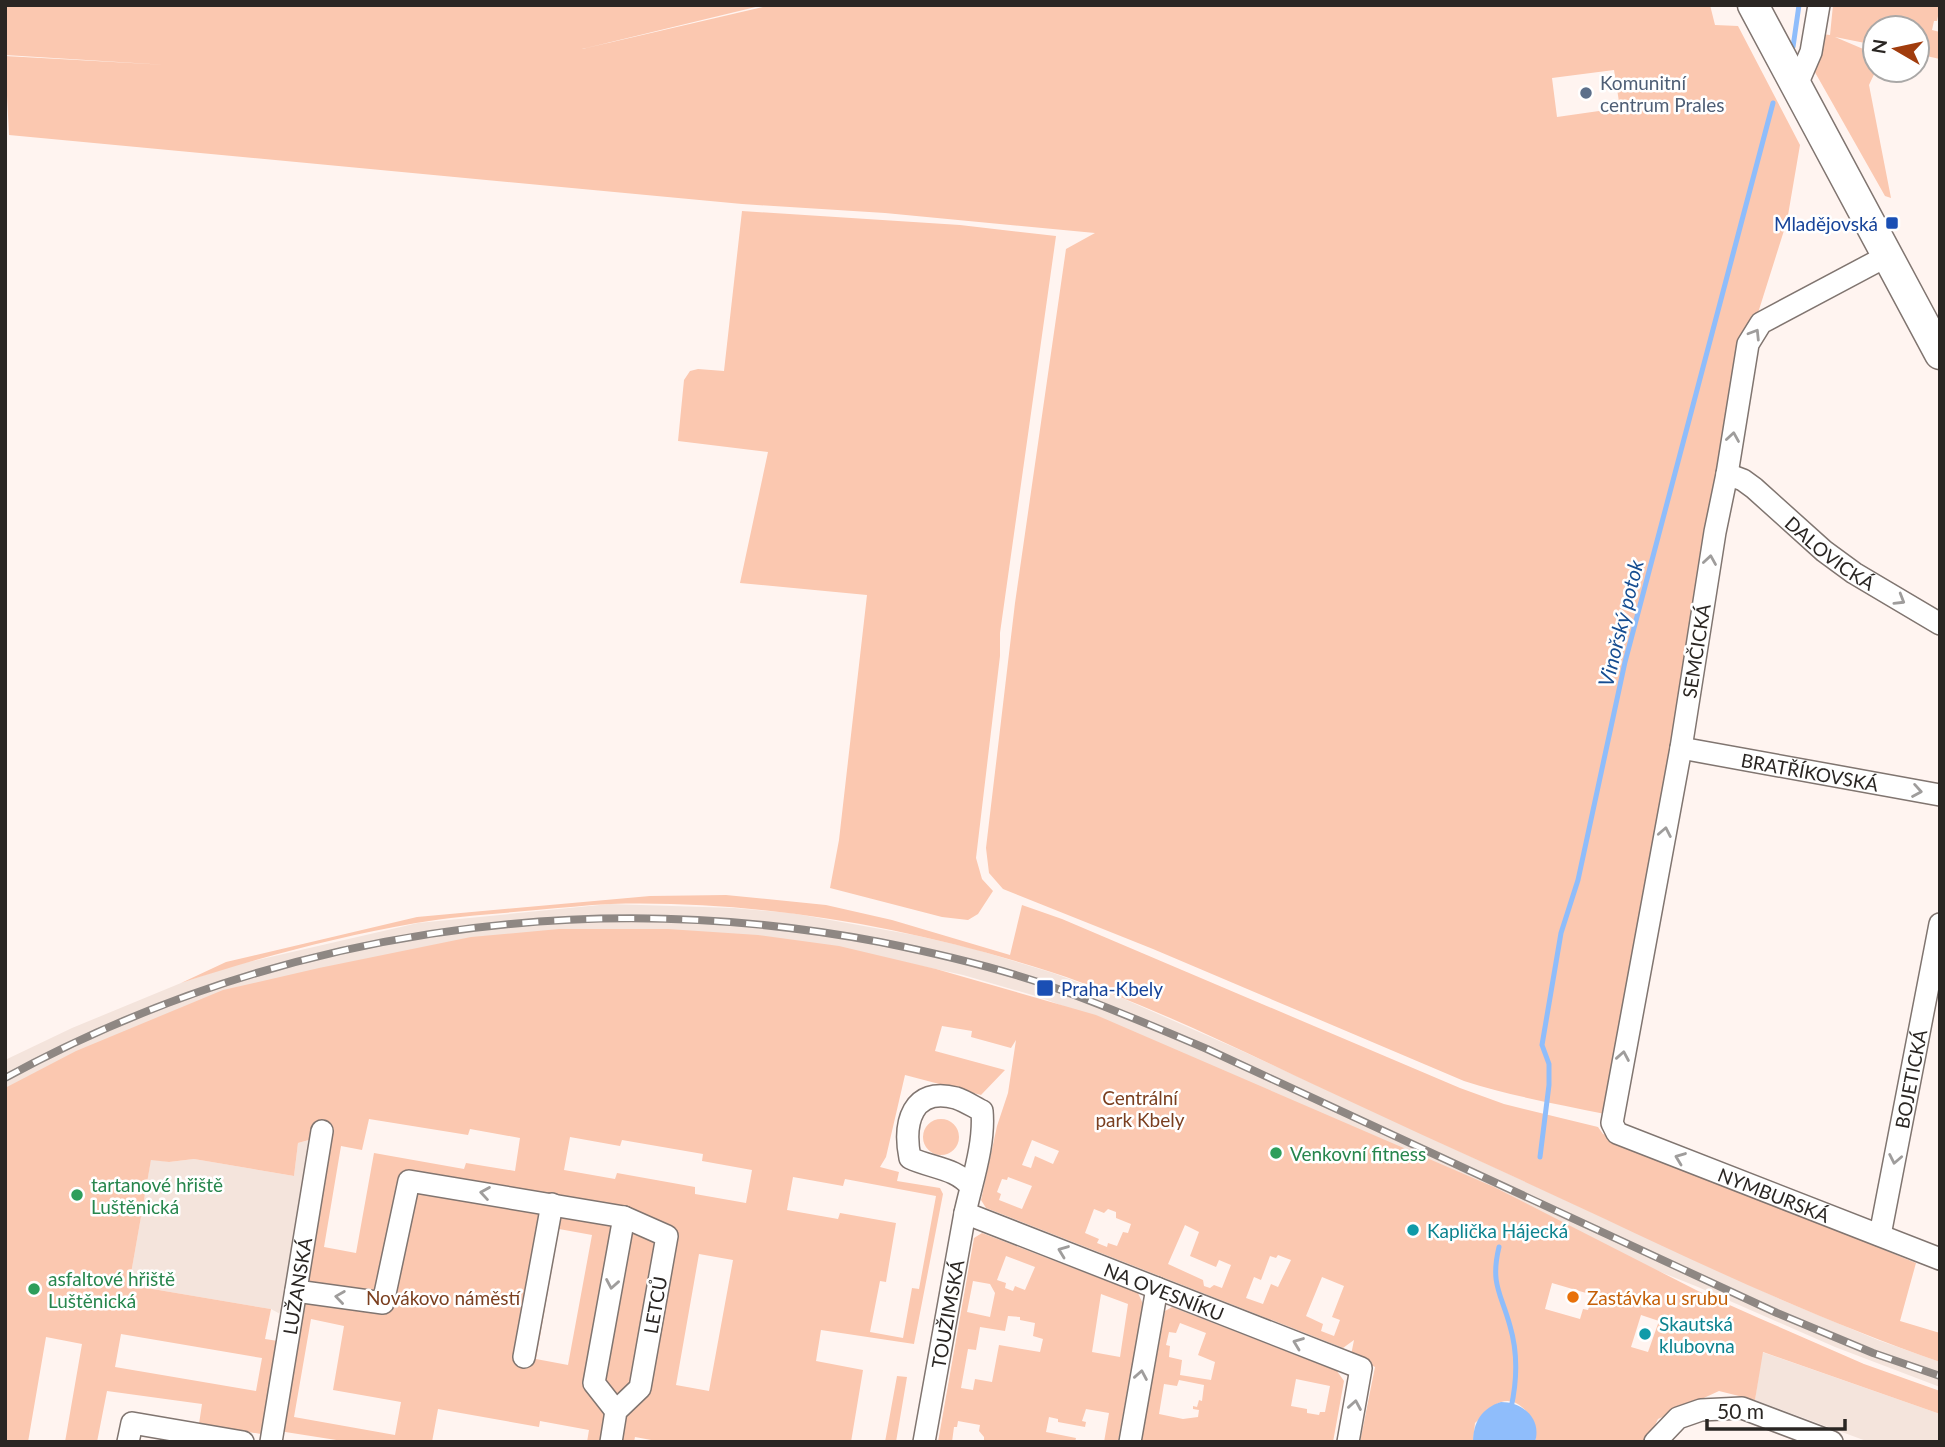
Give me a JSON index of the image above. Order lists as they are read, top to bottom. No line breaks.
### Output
{"streets":{"street":["DALOVICKÁ","SEMČICKÁ","BRATŘÍKOVSKÁ","BOJETICKÁ","NYMBURSKÁ","LUŽANSKÁ","NA OVESNÍKU","LETCŮ","TOUŽIMSKÁ"]},"crossings":[["DALOVICKÁ","SEMČICKÁ"],["SEMČICKÁ","BRATŘÍKOVSKÁ"],["SEMČICKÁ","NYMBURSKÁ"],["BOJETICKÁ","NYMBURSKÁ"],["NA OVESNÍKU","TOUŽIMSKÁ"]],"one_way":["DALOVICKÁ","SEMČICKÁ","BRATŘÍKOVSKÁ","BOJETICKÁ","NYMBURSKÁ","NA OVESNÍKU"],"water":["Vinořský potok"],"parks":["Centrální park Kbely","Novákovo náměstí"],"places":{"other":["Komunitní centrum Prales","Venkovní fitness","tartanové hřiště Luštěnická","Kaplička Hájecká","asfaltové hřiště Luštěnická","Zastávka u srubu","Skautská klubovna"],"transit":["Mladějovská","Praha-Kbely"]},"scale_bar":"50 m","north":"left"}
